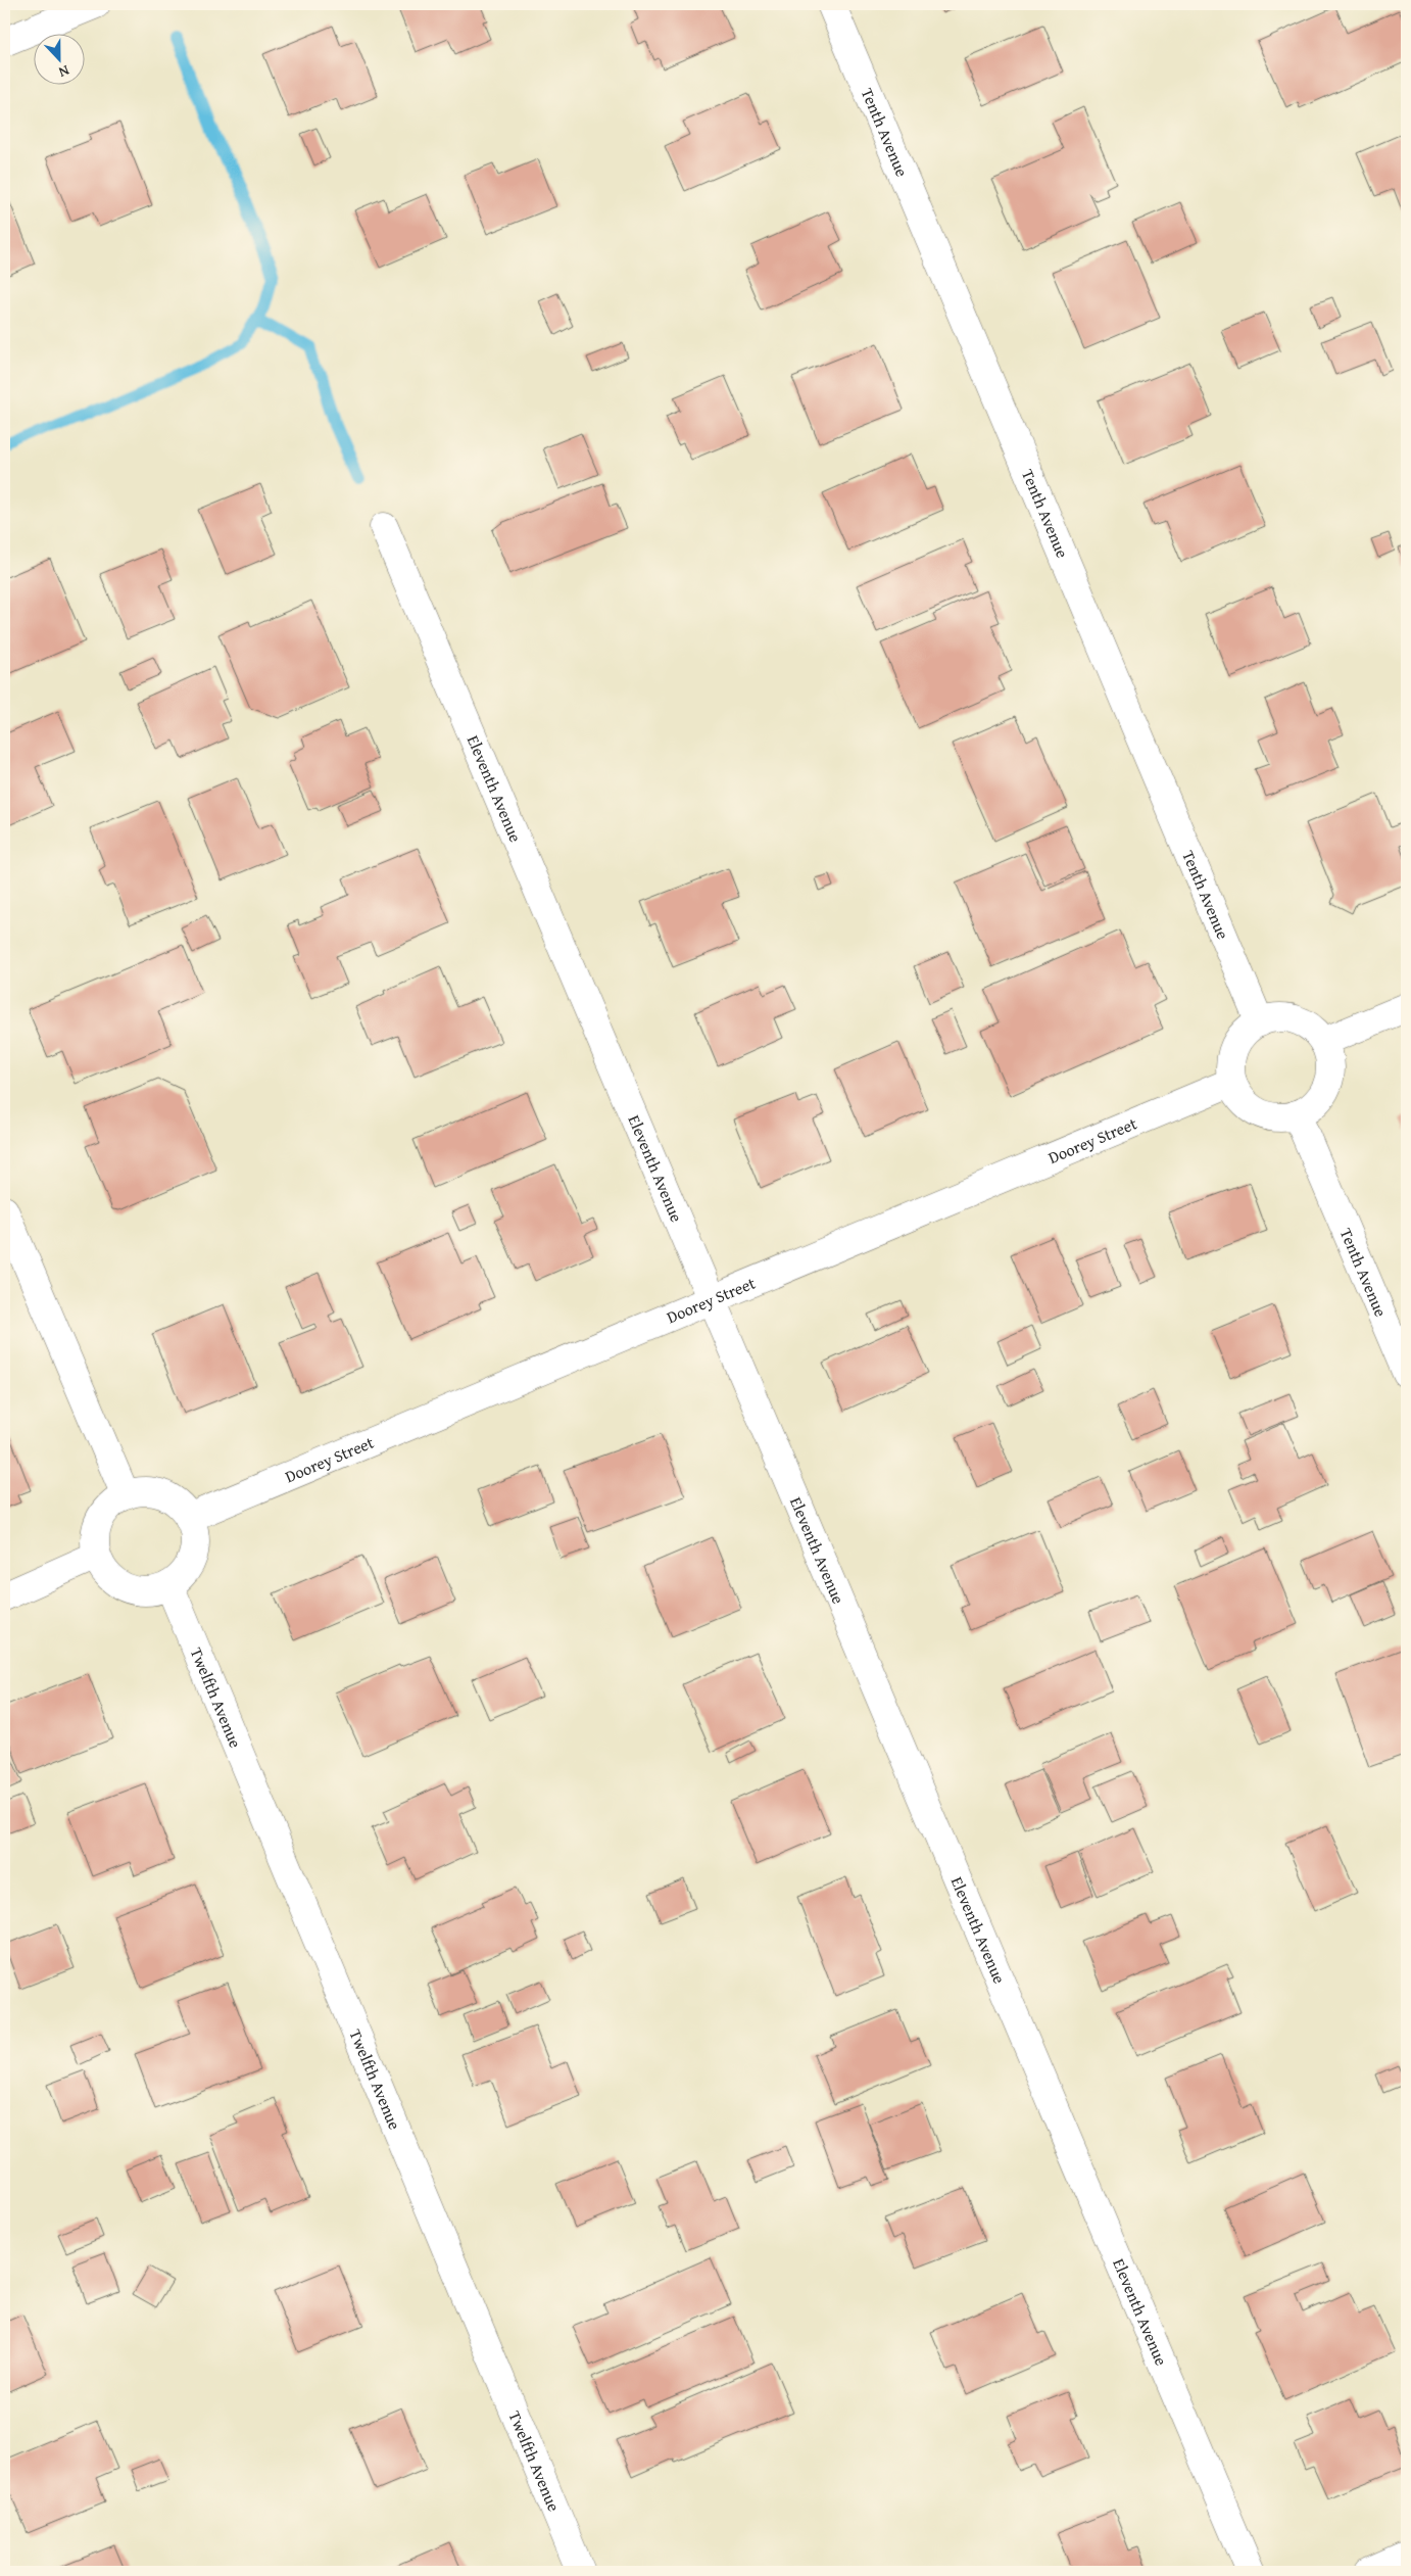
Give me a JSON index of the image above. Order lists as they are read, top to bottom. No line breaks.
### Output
{"streets":{"street":["Tenth Avenue","Eleventh Avenue","Doorey Street","Twelfth Avenue"]},"crossings":[["Tenth Avenue","Doorey Street"],["Eleventh Avenue","Doorey Street"],["Doorey Street","Twelfth Avenue"]],"north":"bottom"}
